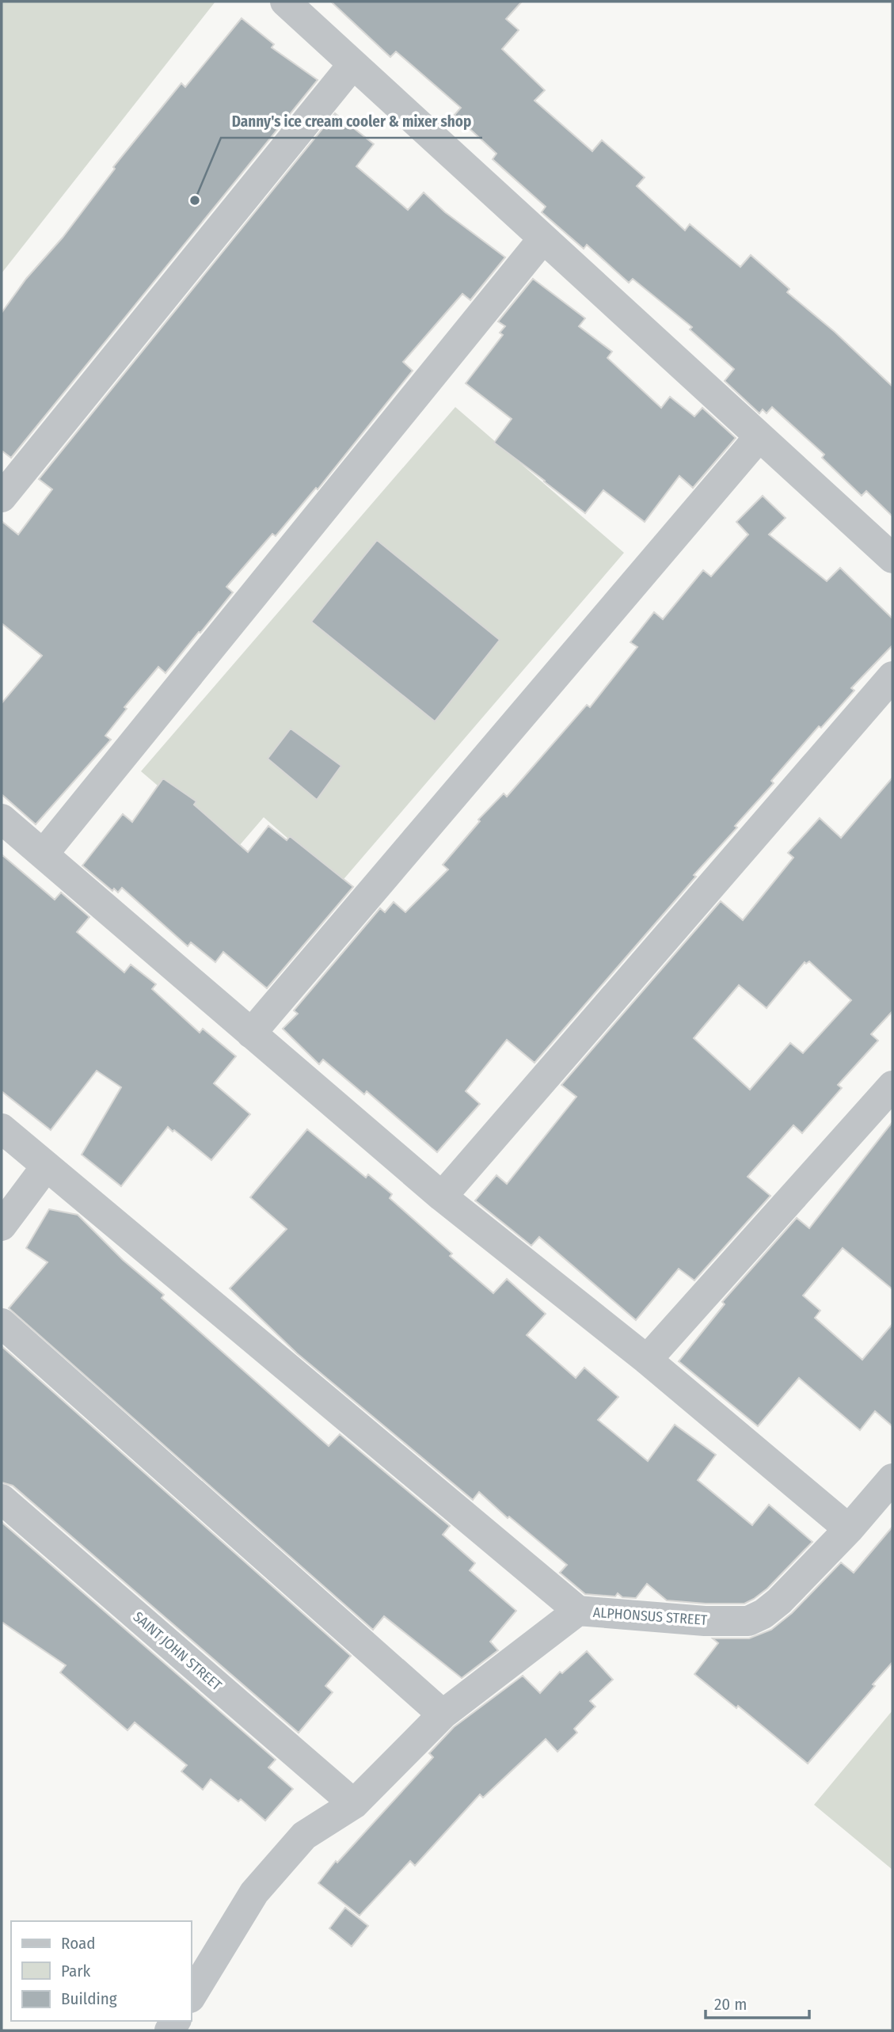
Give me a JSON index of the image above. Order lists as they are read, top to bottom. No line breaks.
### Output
{"streets":{"street":["ALPHONSUS STREET","SAINT JOHN STREET"]},"crossings":[["ALPHONSUS STREET","SAINT JOHN STREET"]],"places":["Danny's ice cream cooler & mixer shop"],"legend":["Road","Park","Building"],"scale_bar":"20 m"}
